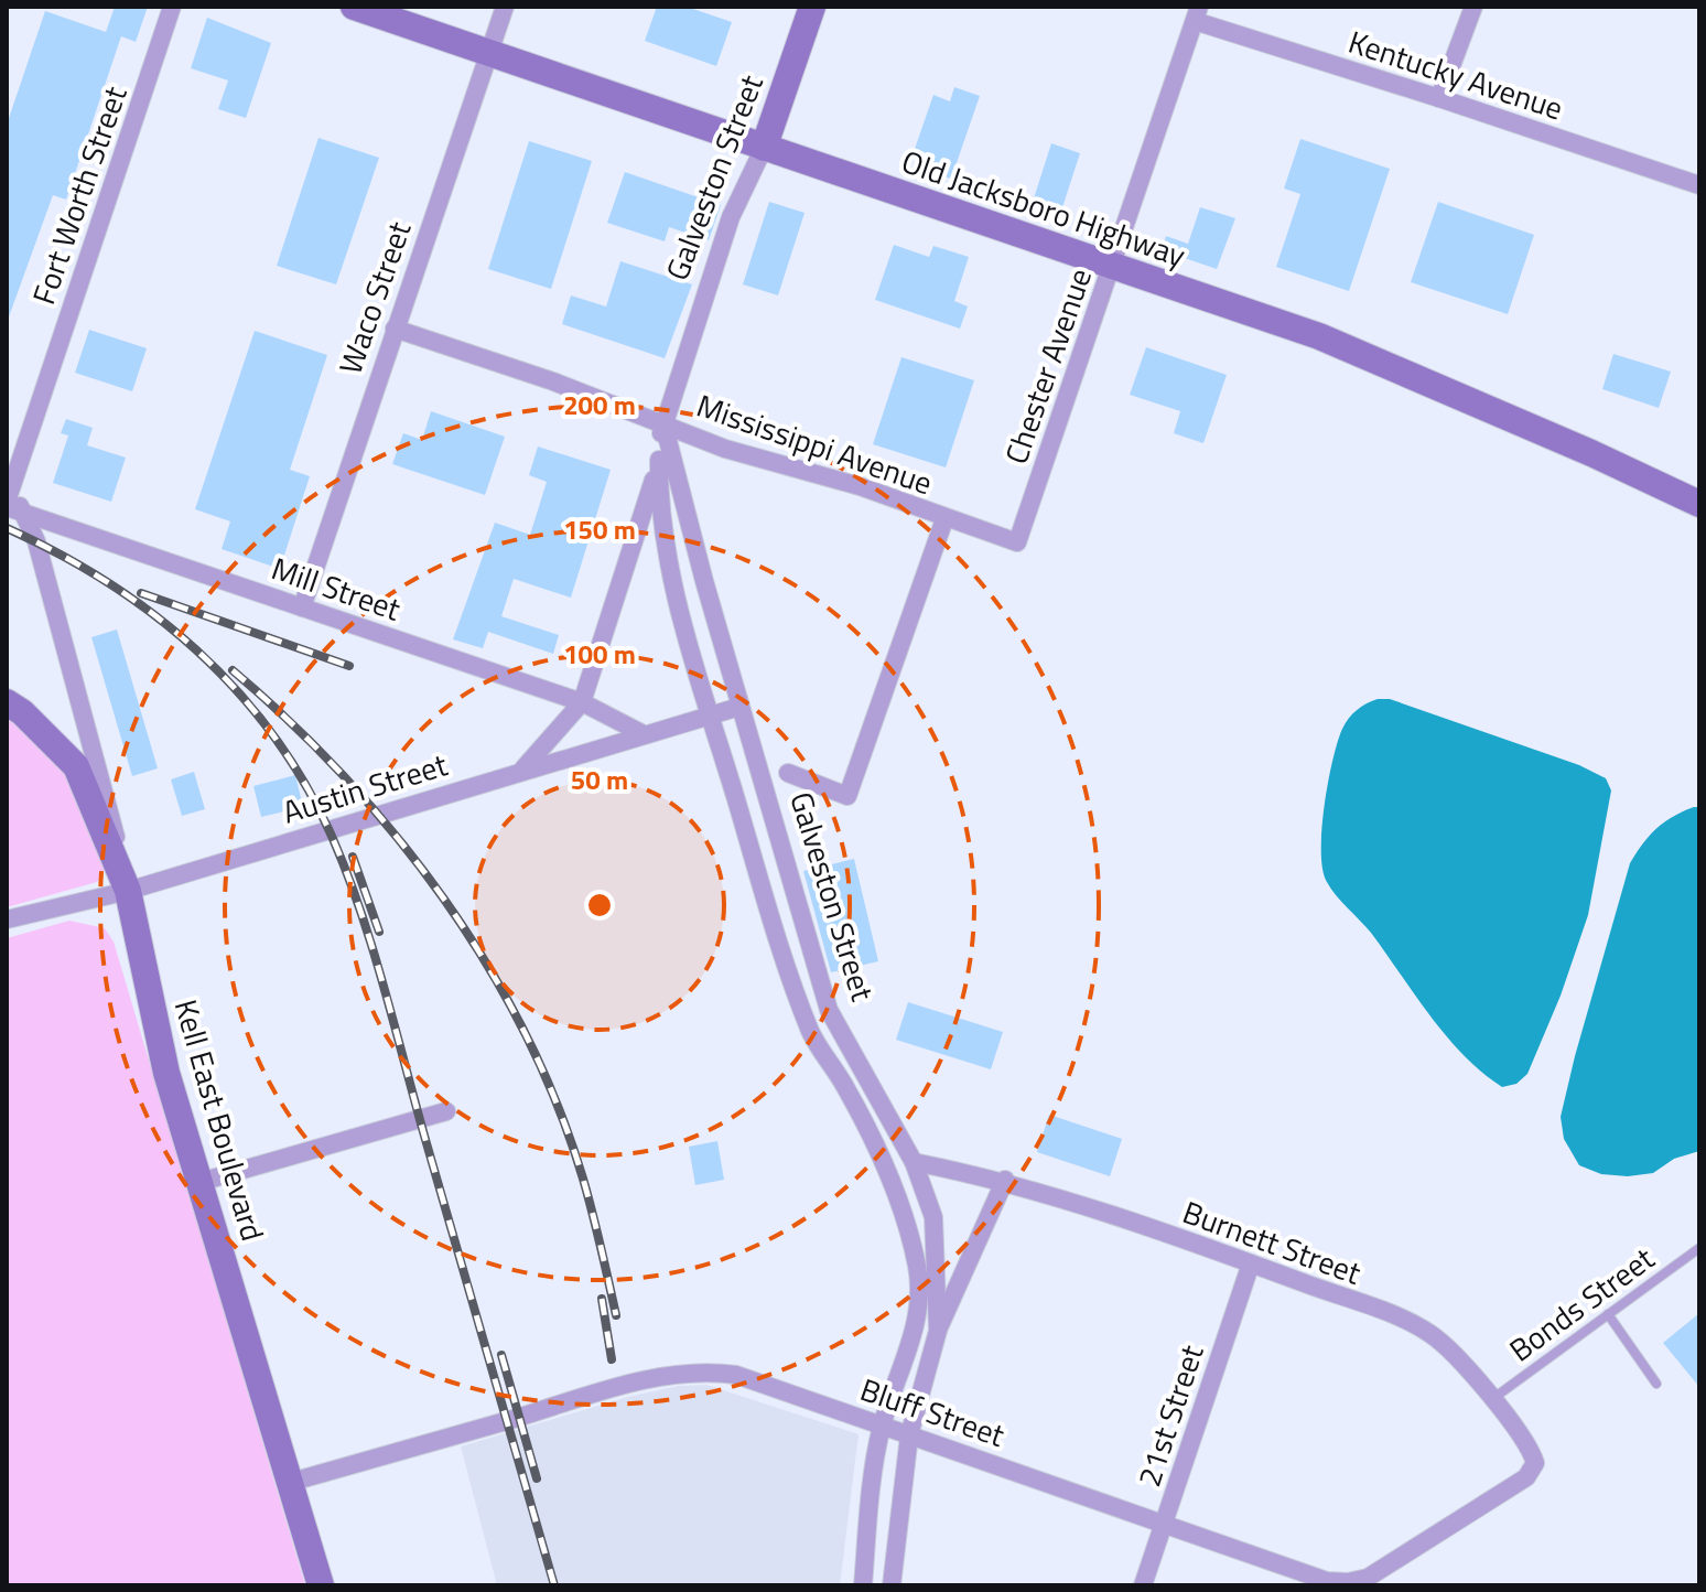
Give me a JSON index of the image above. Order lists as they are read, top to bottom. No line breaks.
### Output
{"streets":{"main road":["Galveston Street","Old Jacksboro Highway","Kell East Boulevard"],"street":["Kentucky Avenue","Fort Worth Street","Waco Street","Chester Avenue","Mississippi Avenue","Mill Street","Austin Street","Burnett Street","Bluff Street","21st Street"],"lane":["Bonds Street"]},"crossings":[["Kentucky Avenue","Chester Avenue"],["Galveston Street","Old Jacksboro Highway"],["Galveston Street","Mississippi Avenue"],["Galveston Street","Mill Street"],["Galveston Street","Austin Street"],["Galveston Street","Burnett Street"],["Galveston Street","Bluff Street"],["Fort Worth Street","Mill Street"],["Old Jacksboro Highway","Waco Street"],["Old Jacksboro Highway","Chester Avenue"],["Waco Street","Mississippi Avenue"],["Waco Street","Mill Street"],["Chester Avenue","Mississippi Avenue"],["Mill Street","Austin Street"],["Austin Street","Kell East Boulevard"],["Kell East Boulevard","Bluff Street"],["Burnett Street","Bonds Street"],["Burnett Street","Bluff Street"],["Burnett Street","21st Street"],["Bluff Street","21st Street"]],"rings":["200 m","150 m","100 m","50 m"]}
